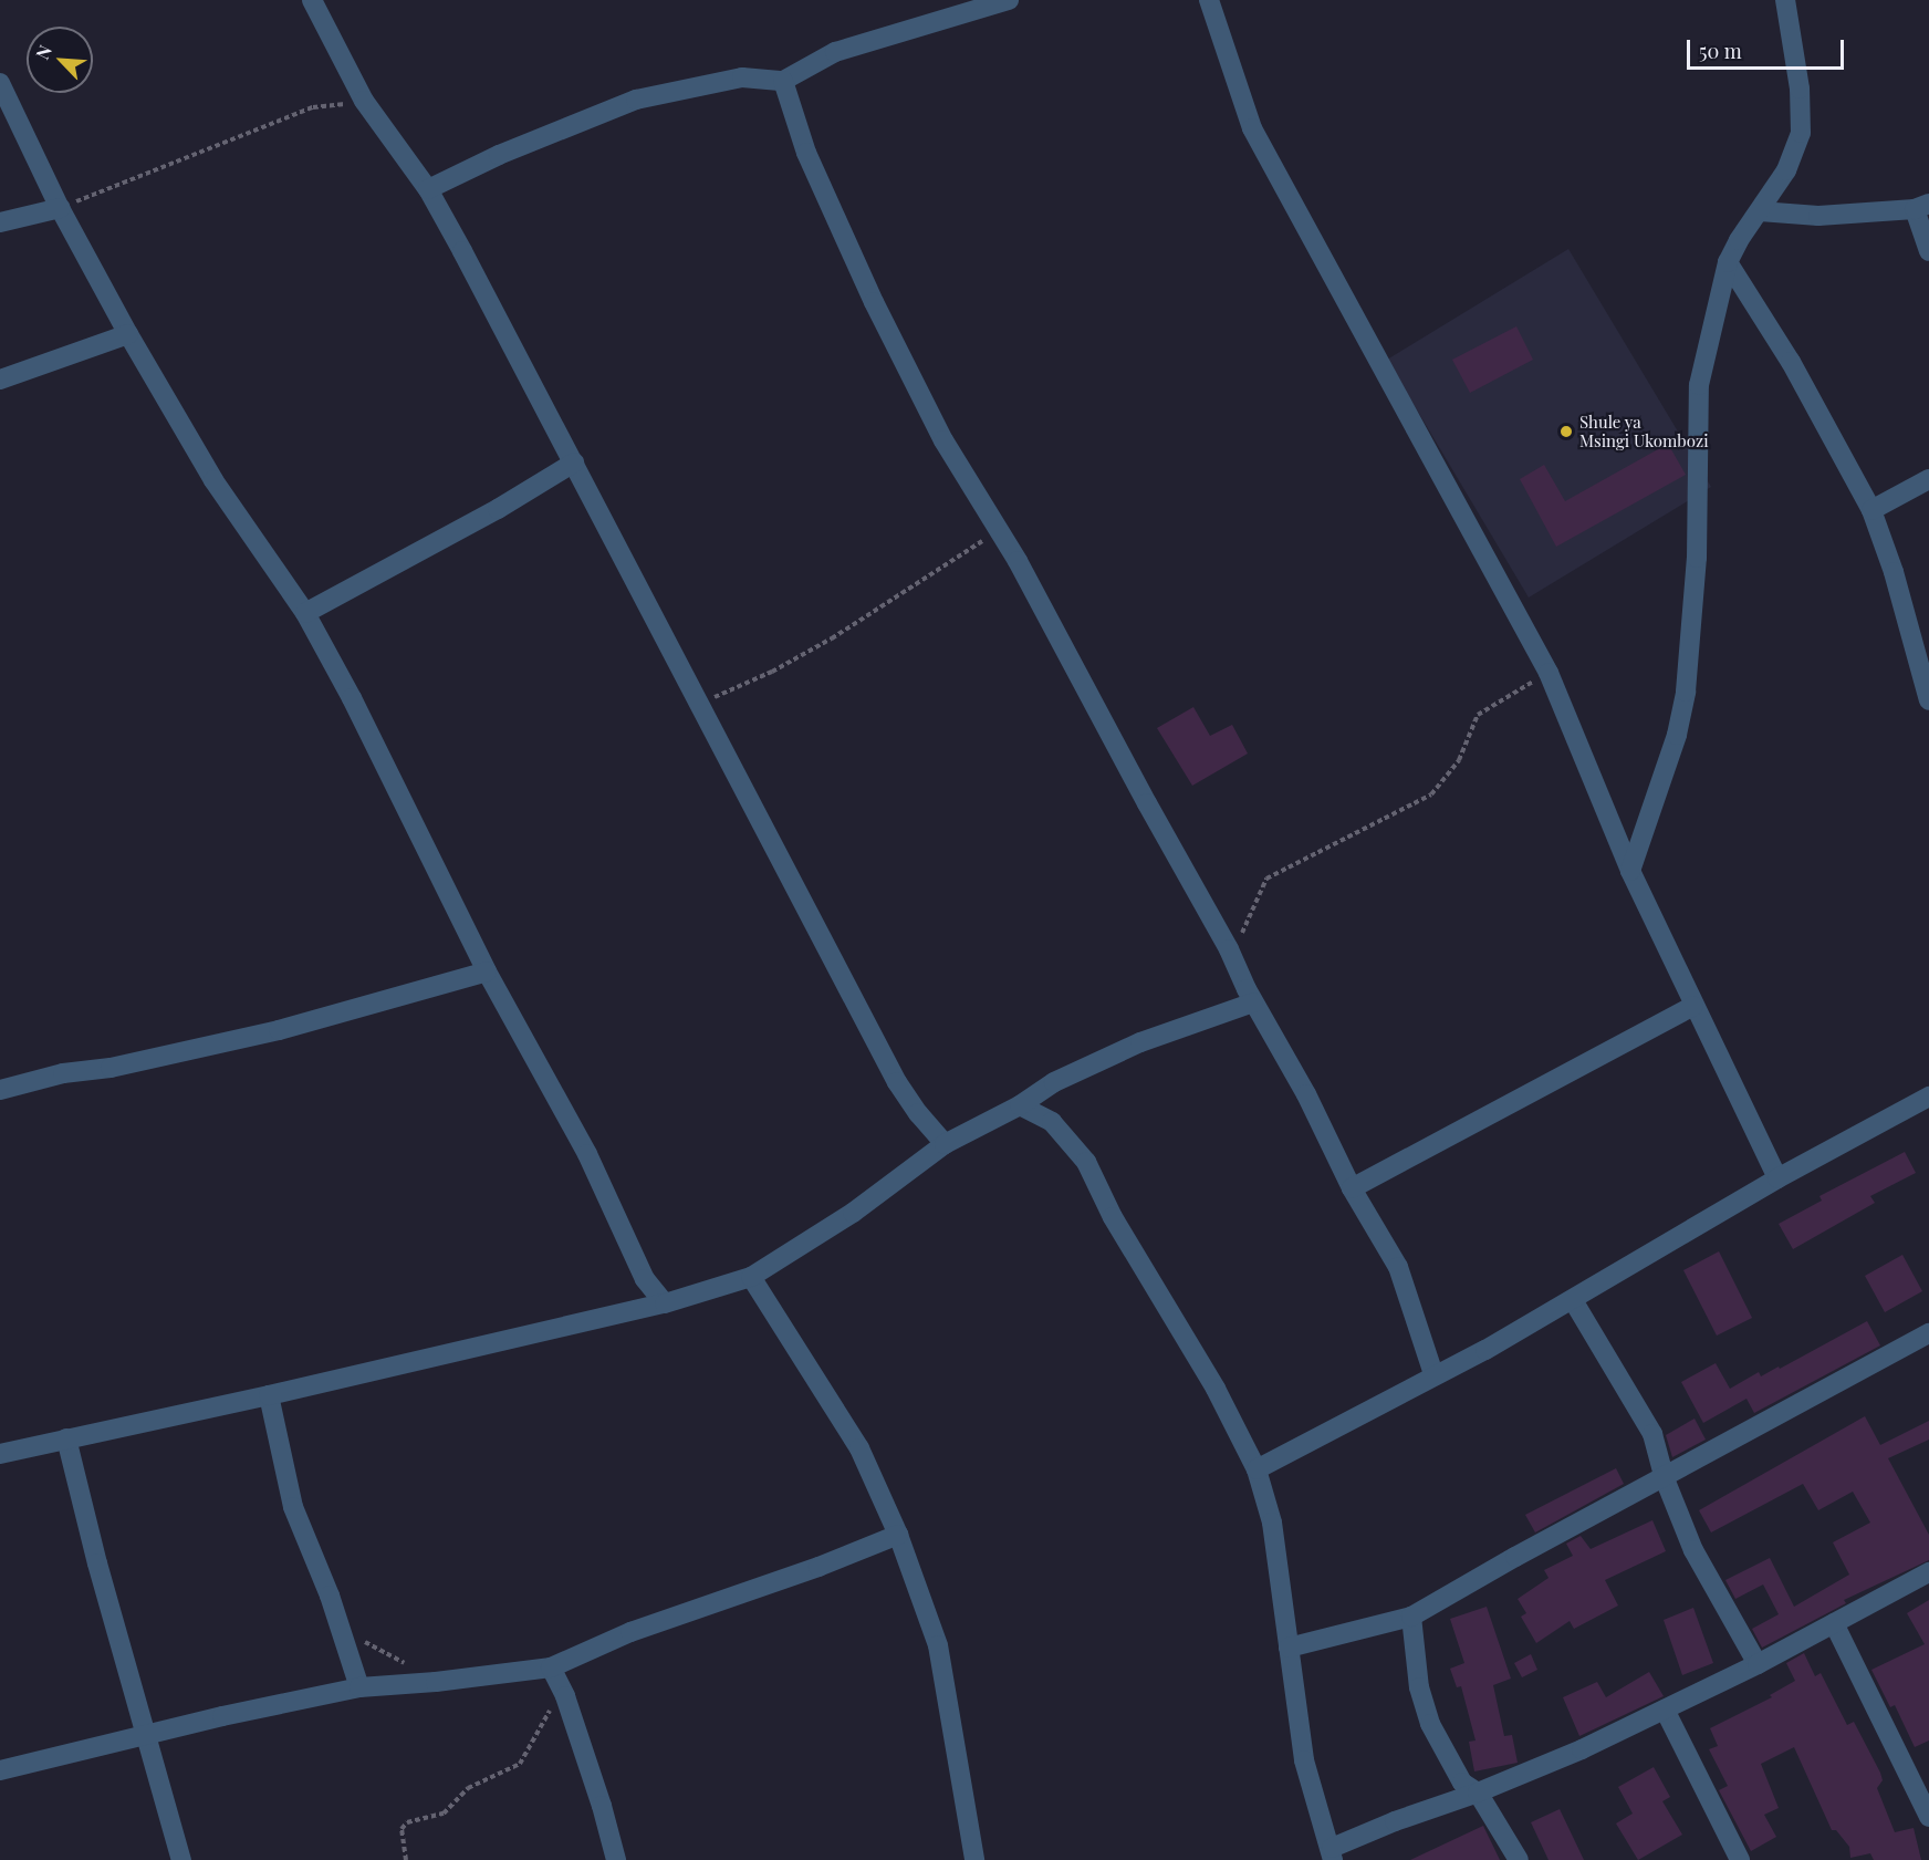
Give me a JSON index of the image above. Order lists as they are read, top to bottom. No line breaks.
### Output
{"places":["Shule ya Msingi Ukombozi"],"scale_bar":"50 m","north":"top left"}
